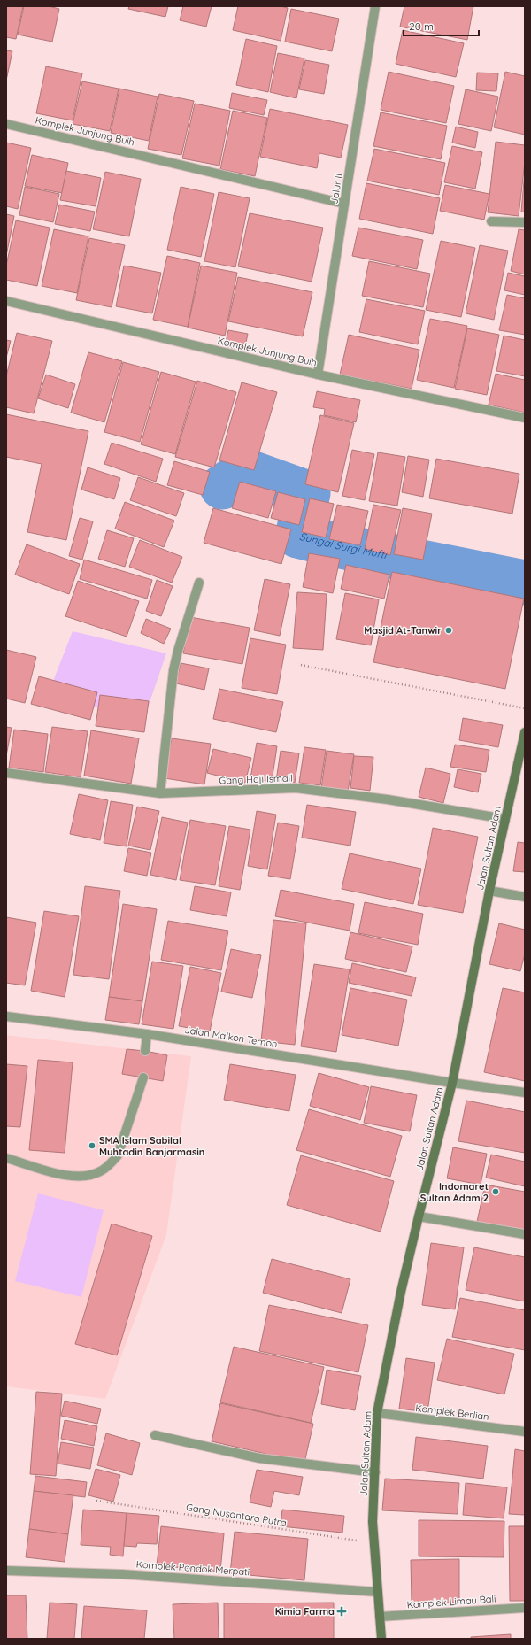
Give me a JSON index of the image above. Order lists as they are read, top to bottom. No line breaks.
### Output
{"streets":{"main road":["Jalan Sultan Adam"],"street":["Komplek Junjung Buih","Jalur II","Gang Haji Ismail","Jalan Malkon Temon","Komplek Berlian","Komplek Pondok Merpati","Komplek Limau Bali"],"path":["Gang Nusantara Putra"]},"crossings":[["Komplek Junjung Buih","Jalur II"],["Gang Haji Ismail","Jalan Sultan Adam"],["Jalan Sultan Adam","Jalan Malkon Temon"],["Jalan Sultan Adam","Komplek Berlian"],["Jalan Sultan Adam","Gang Nusantara Putra"],["Jalan Sultan Adam","Komplek Pondok Merpati"],["Jalan Sultan Adam","Komplek Limau Bali"]],"water":["Sungai Surgi Mufti"],"places":{"other":["Masjid At-Tanwir","SMA Islam Sabilal Muhtadin Banjarmasin","Indomaret Sultan Adam 2"],"health":["Kimia Farma"]},"scale_bar":"20 m"}
